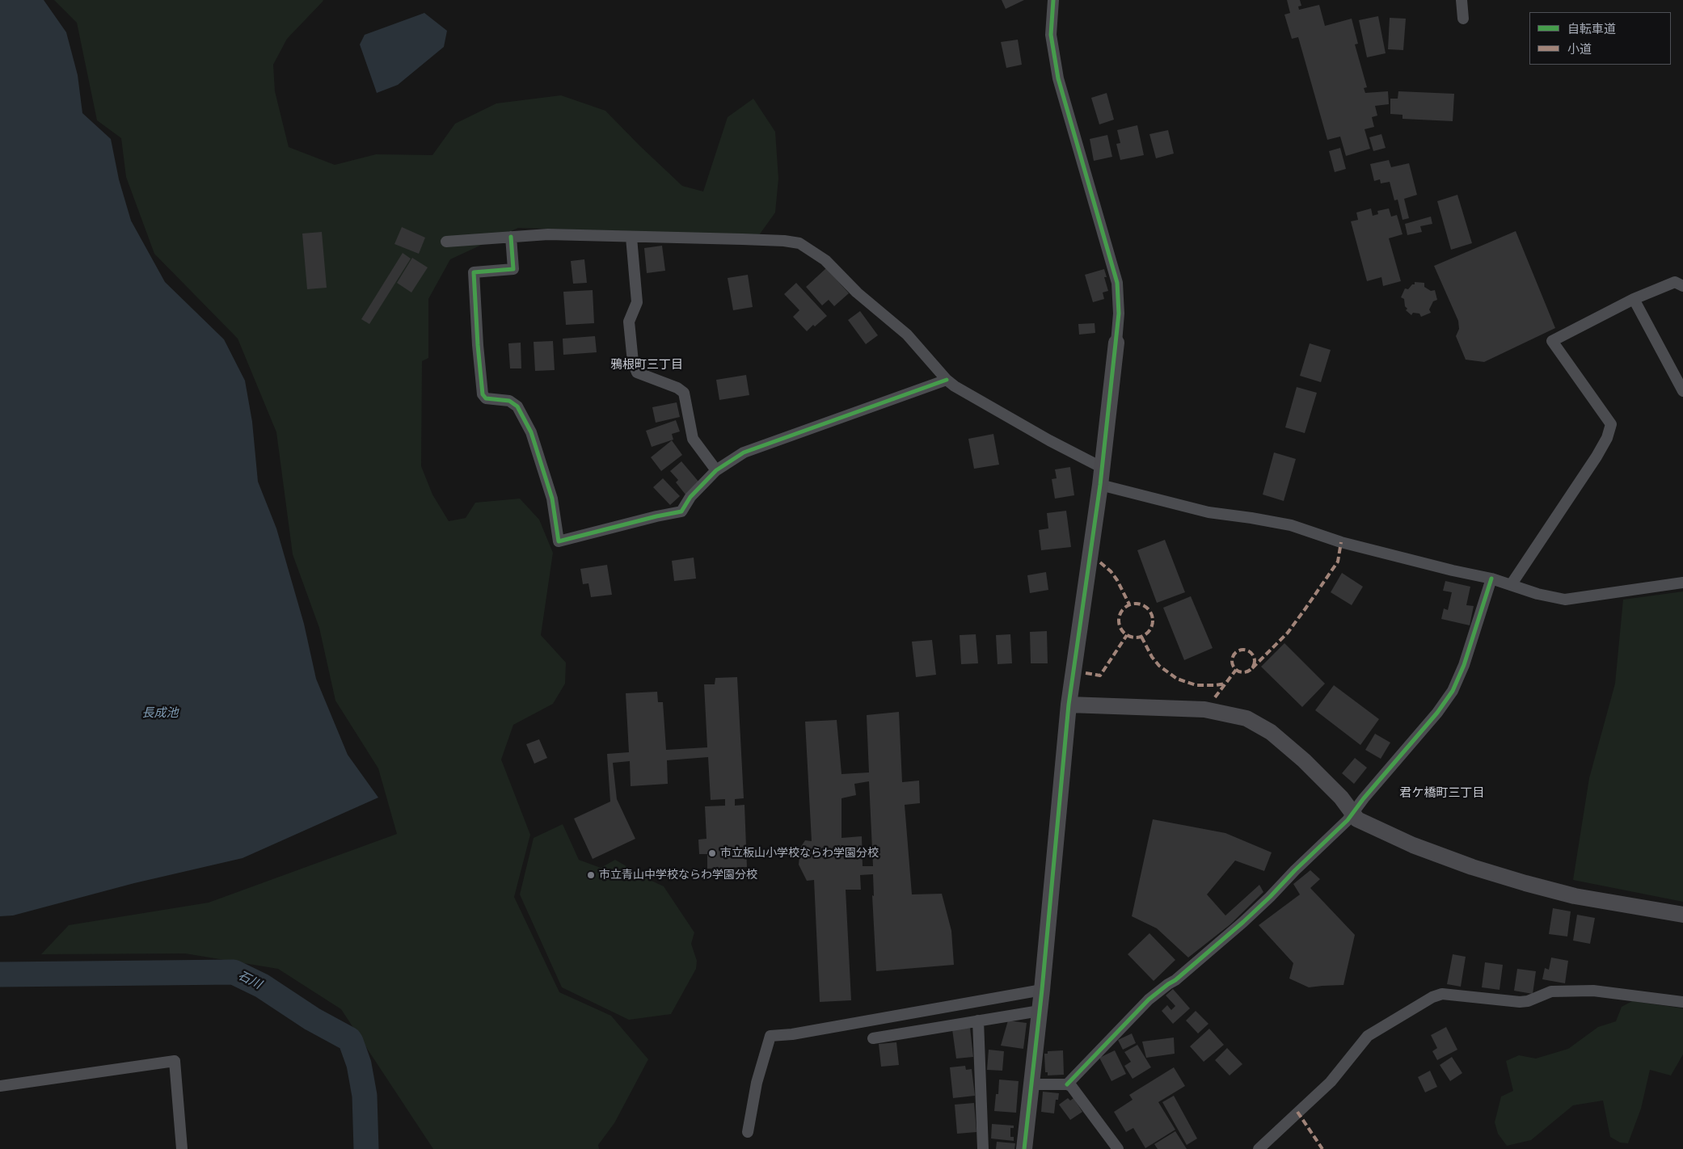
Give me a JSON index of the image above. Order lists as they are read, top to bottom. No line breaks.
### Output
{"districts":["鴉根町三丁目","君ケ橋町三丁目"],"water":["長成池","石川"],"places":["市立板山小学校ならわ学園分校","市立青山中学校ならわ学園分校"],"legend":["自転車道","小道"]}
